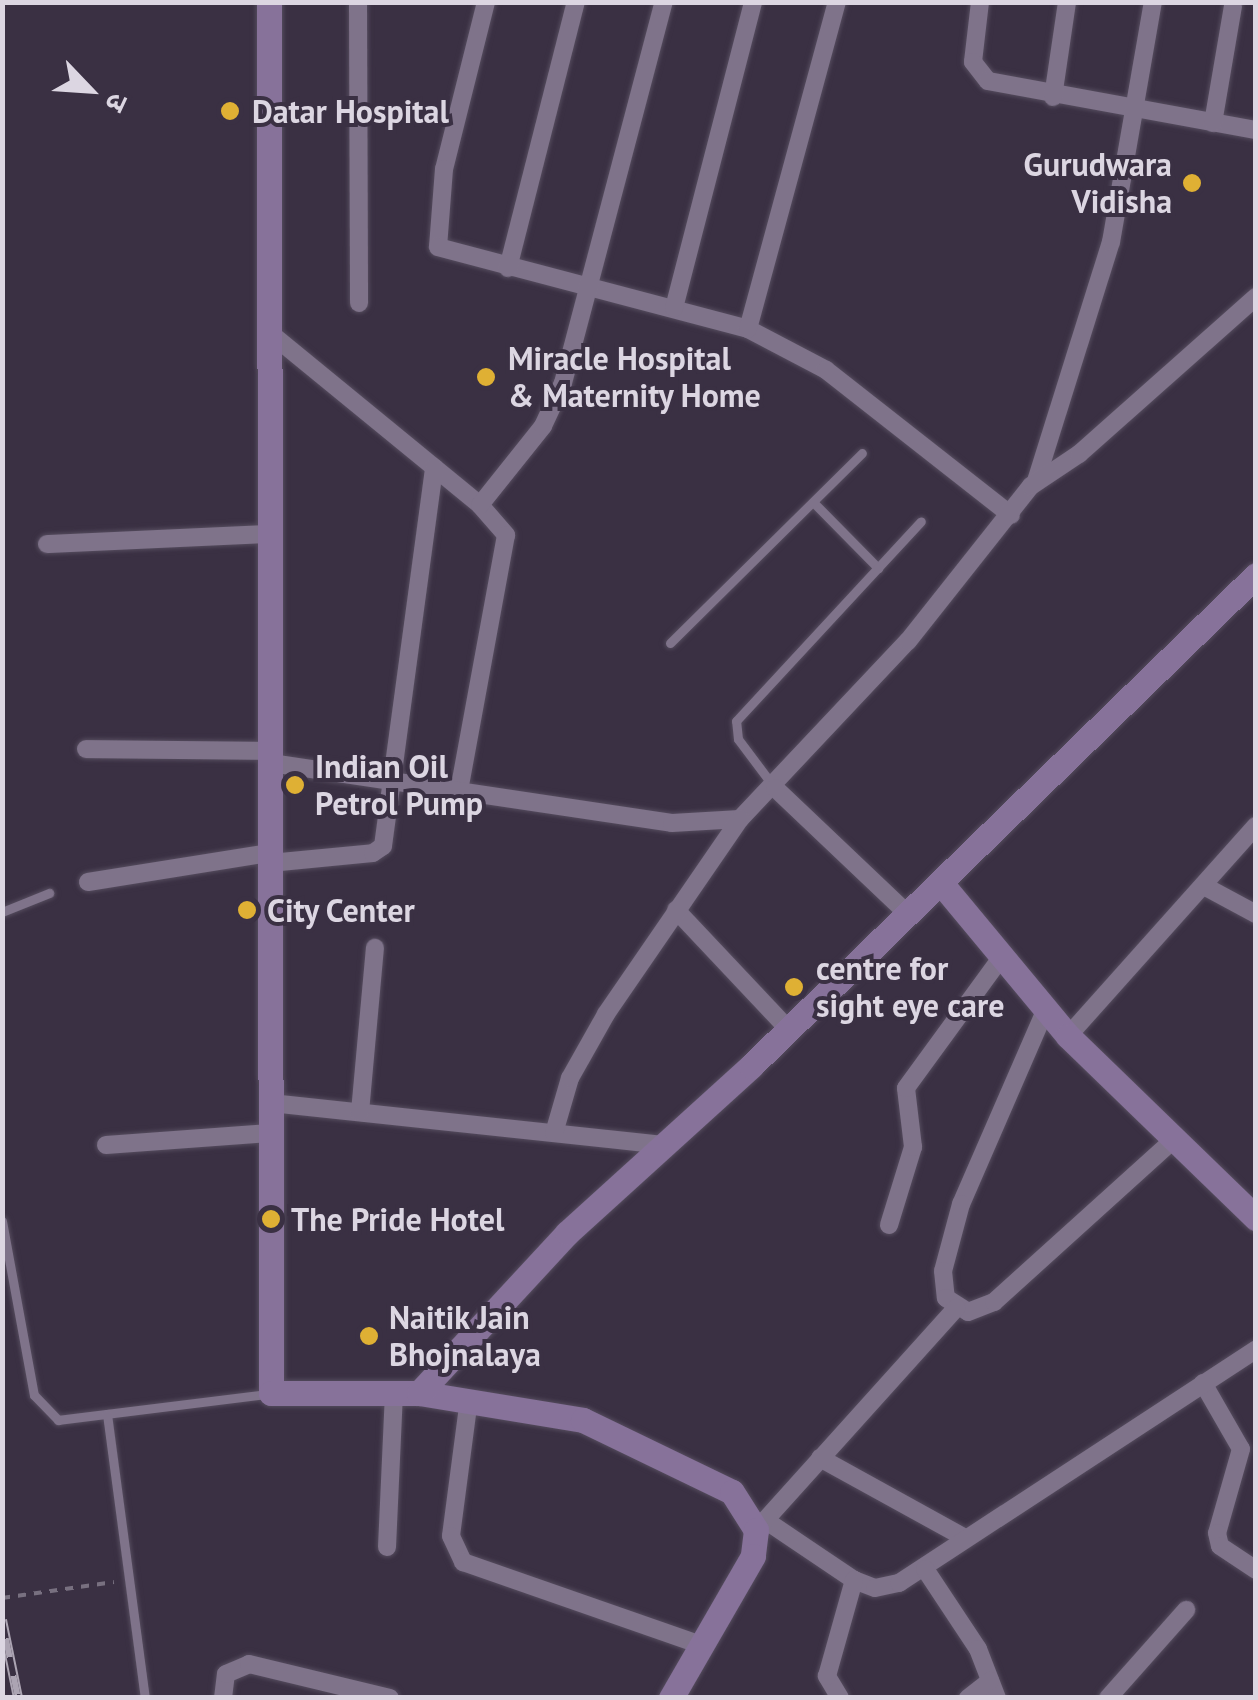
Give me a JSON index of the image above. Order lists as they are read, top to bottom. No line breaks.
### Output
{"places":["Datar Hospital","Gurudwara Vidisha","Miracle Hospital & Maternity Home","Indian Oil Petrol Pump","City Center","centre for sight eye care","The Pride Hotel","Naitik Jain Bhojnalaya"],"north":"bottom right"}
